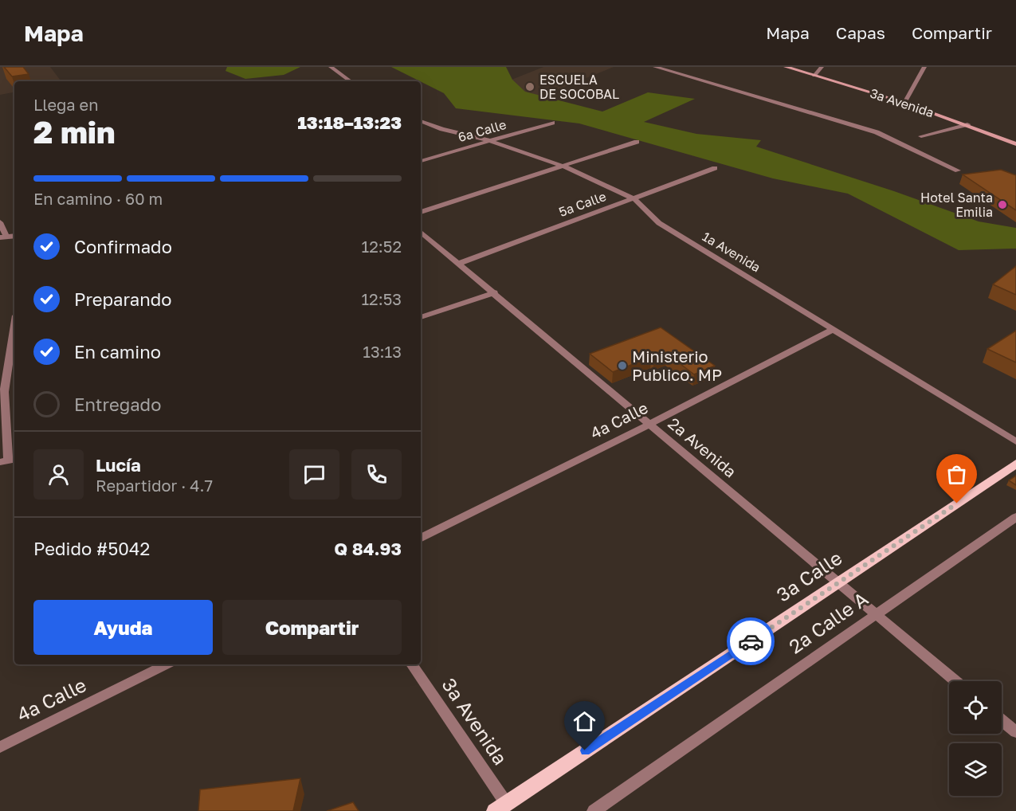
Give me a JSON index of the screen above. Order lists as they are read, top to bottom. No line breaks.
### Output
{"streets":{"main road":["3a Avenida","3a Calle"],"street":["6a Calle","5a Calle","1a Avenida","4a Calle","2a Avenida","2a Calle A"]},"crossings":[["3a Avenida","3a Calle"],["6a Calle","1a Avenida"],["5a Calle","1a Avenida"],["5a Calle","2a Avenida"],["1a Avenida","4a Calle"],["4a Calle","2a Avenida"],["2a Avenida","3a Calle"],["2a Avenida","2a Calle A"]],"places":["ESCUELA DE SOCOBAL","Hotel Santa Emilia","Ministerio Publico. MP"],"page":{"header":"Mapa","nav":["Mapa","Capas","Compartir"],"heading":["2 min","Llega en","13:18–13:23"],"panel":["Lucía","Repartidor · 4.7","Pedido #5042","Q 84.93"],"bar":"En camino · 60 m","list":[["Confirmado","12:52"],["Preparando","12:53"],["En camino","13:13"],"Entregado"],"buttons":["Ayuda","Compartir"]}}
